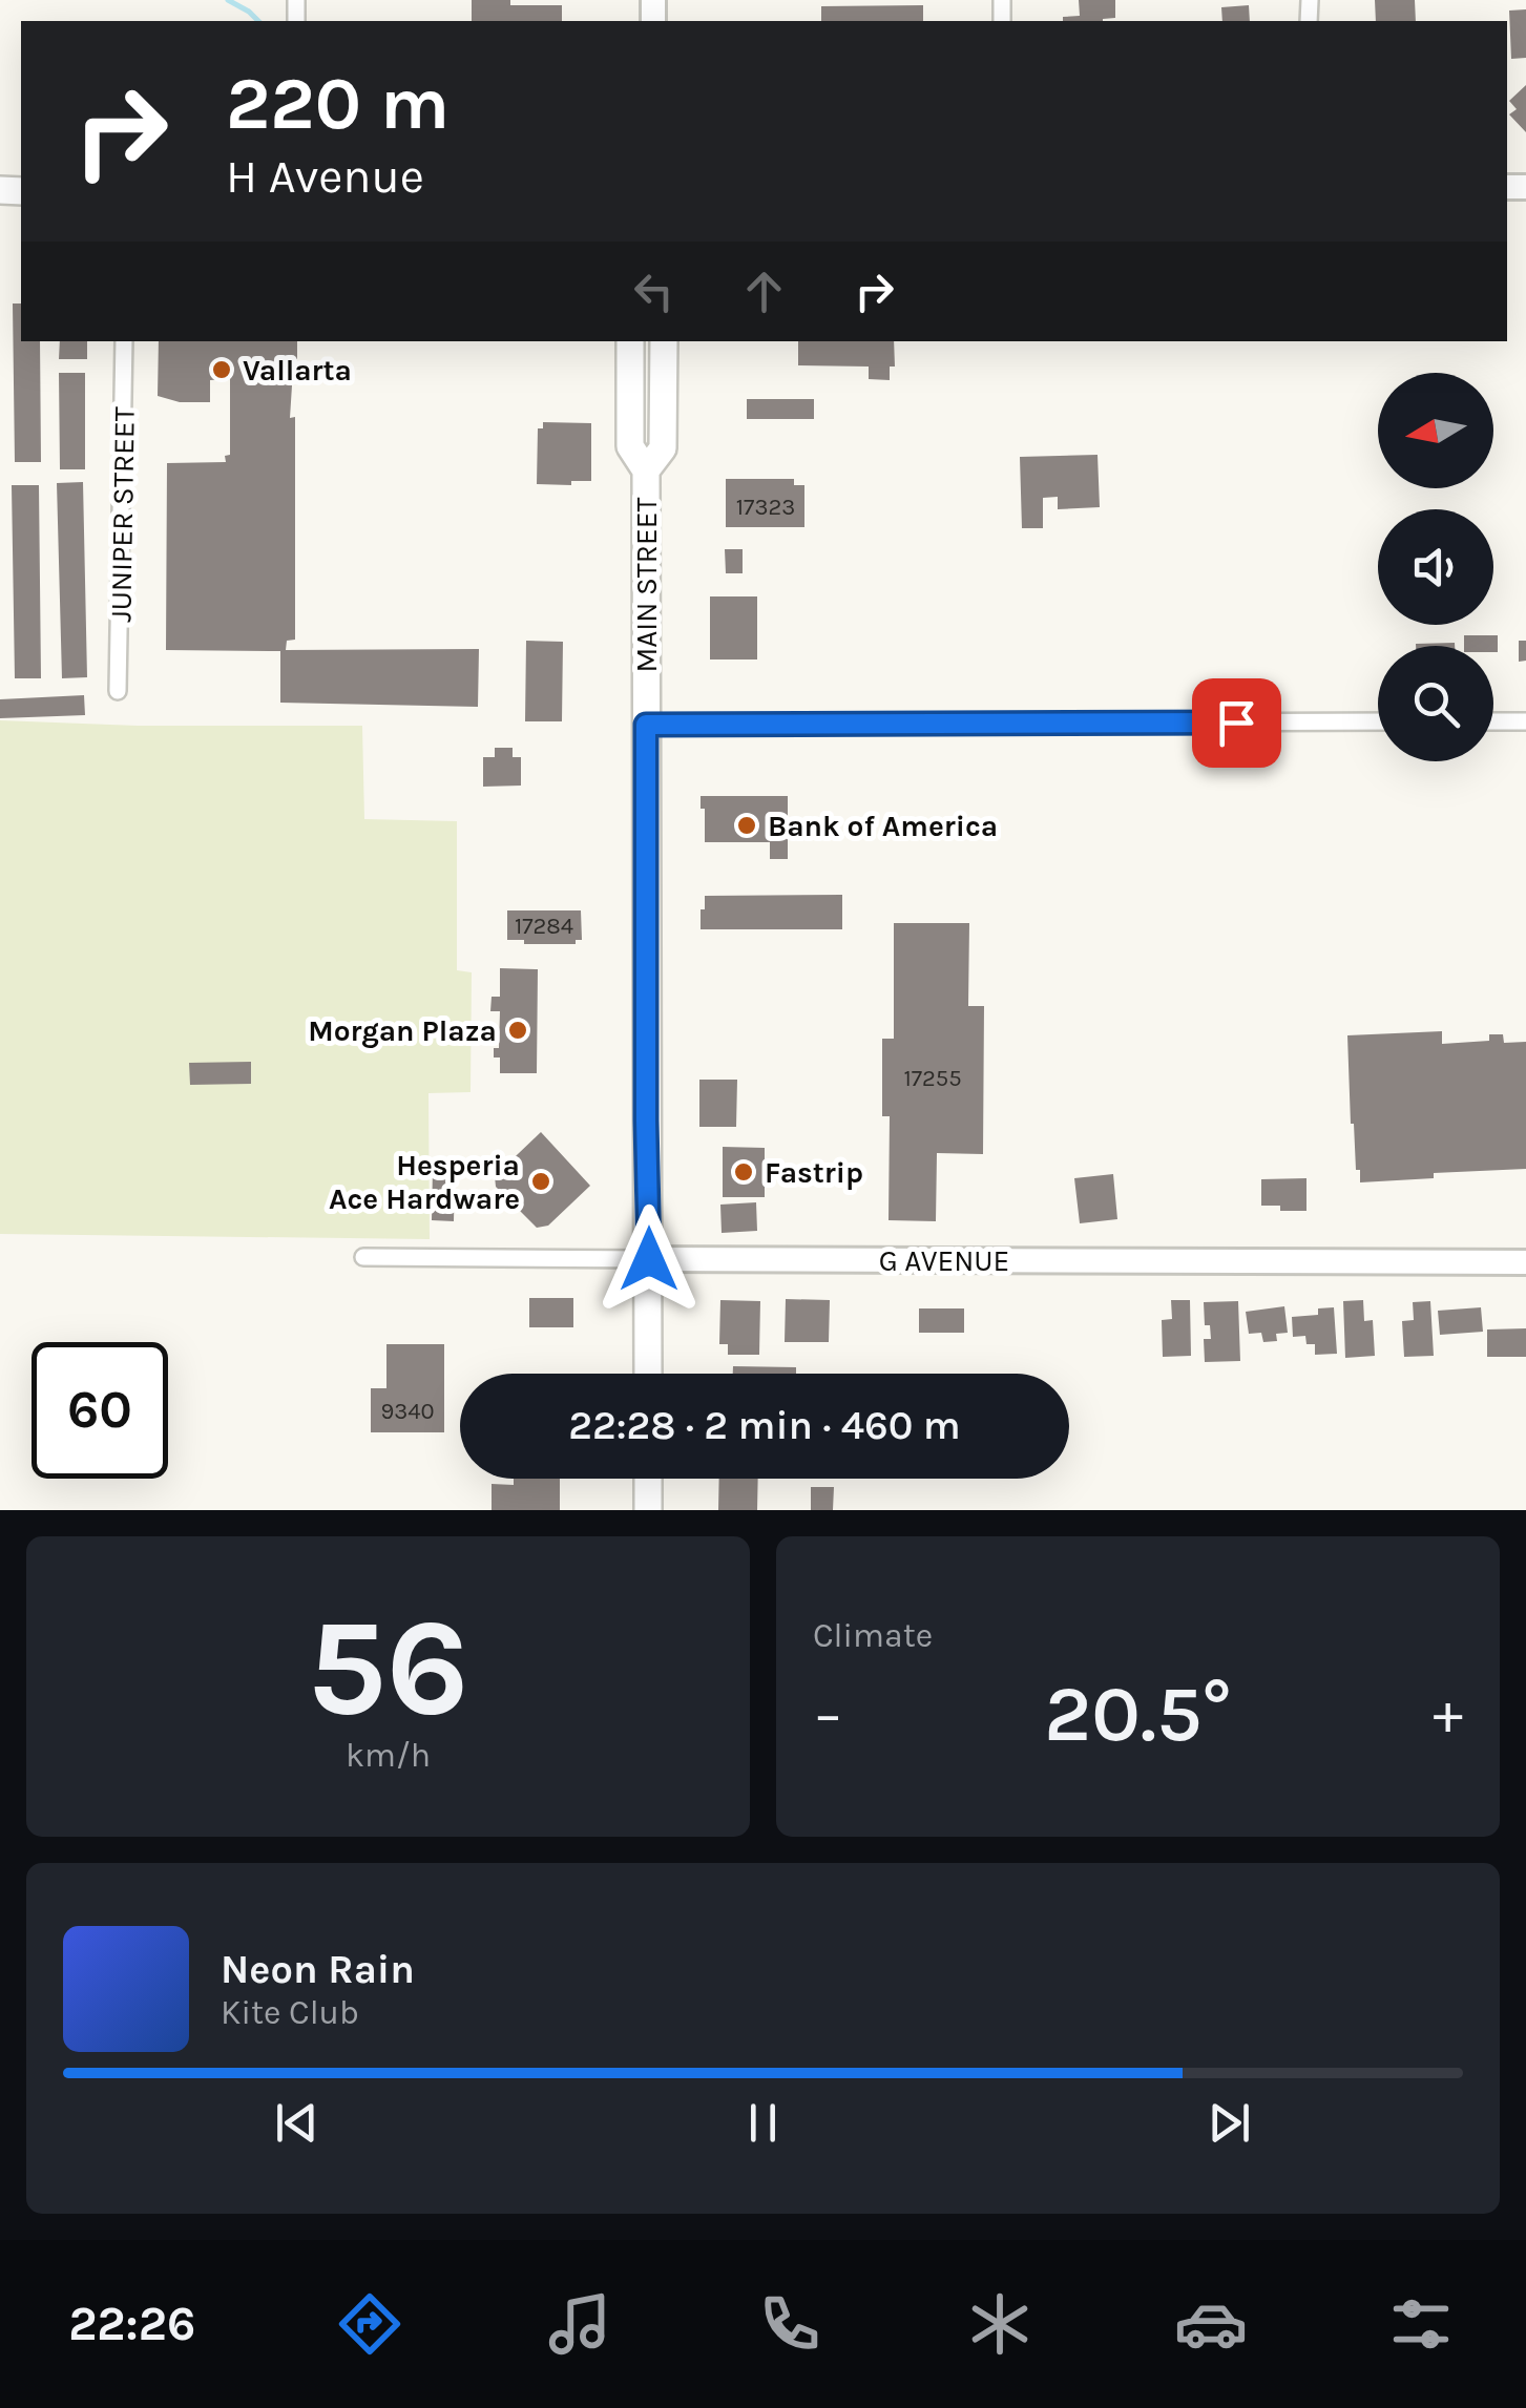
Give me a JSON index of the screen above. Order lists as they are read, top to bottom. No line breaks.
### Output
{"streets":{"main road":["MAIN STREET"],"street":["JUNIPER STREET","G AVENUE"]},"crossings":[["MAIN STREET","G AVENUE"]],"places":["Vallarta","Bank of America","Morgan Plaza","Fastrip","Hesperia Ace Hardware"],"house_numbers":["17323","17284","17255","9340"],"north":"left","page":{"turn":["220 m","H Avenue"],"limit":"60","trip":"22:28 · 2 min · 460 m","tile":[["56","km/h"],"Climate"],"heat":["−","20.5°","+"],"song":["Neon Rain","Kite Club"],"tabs":"22:26"}}
